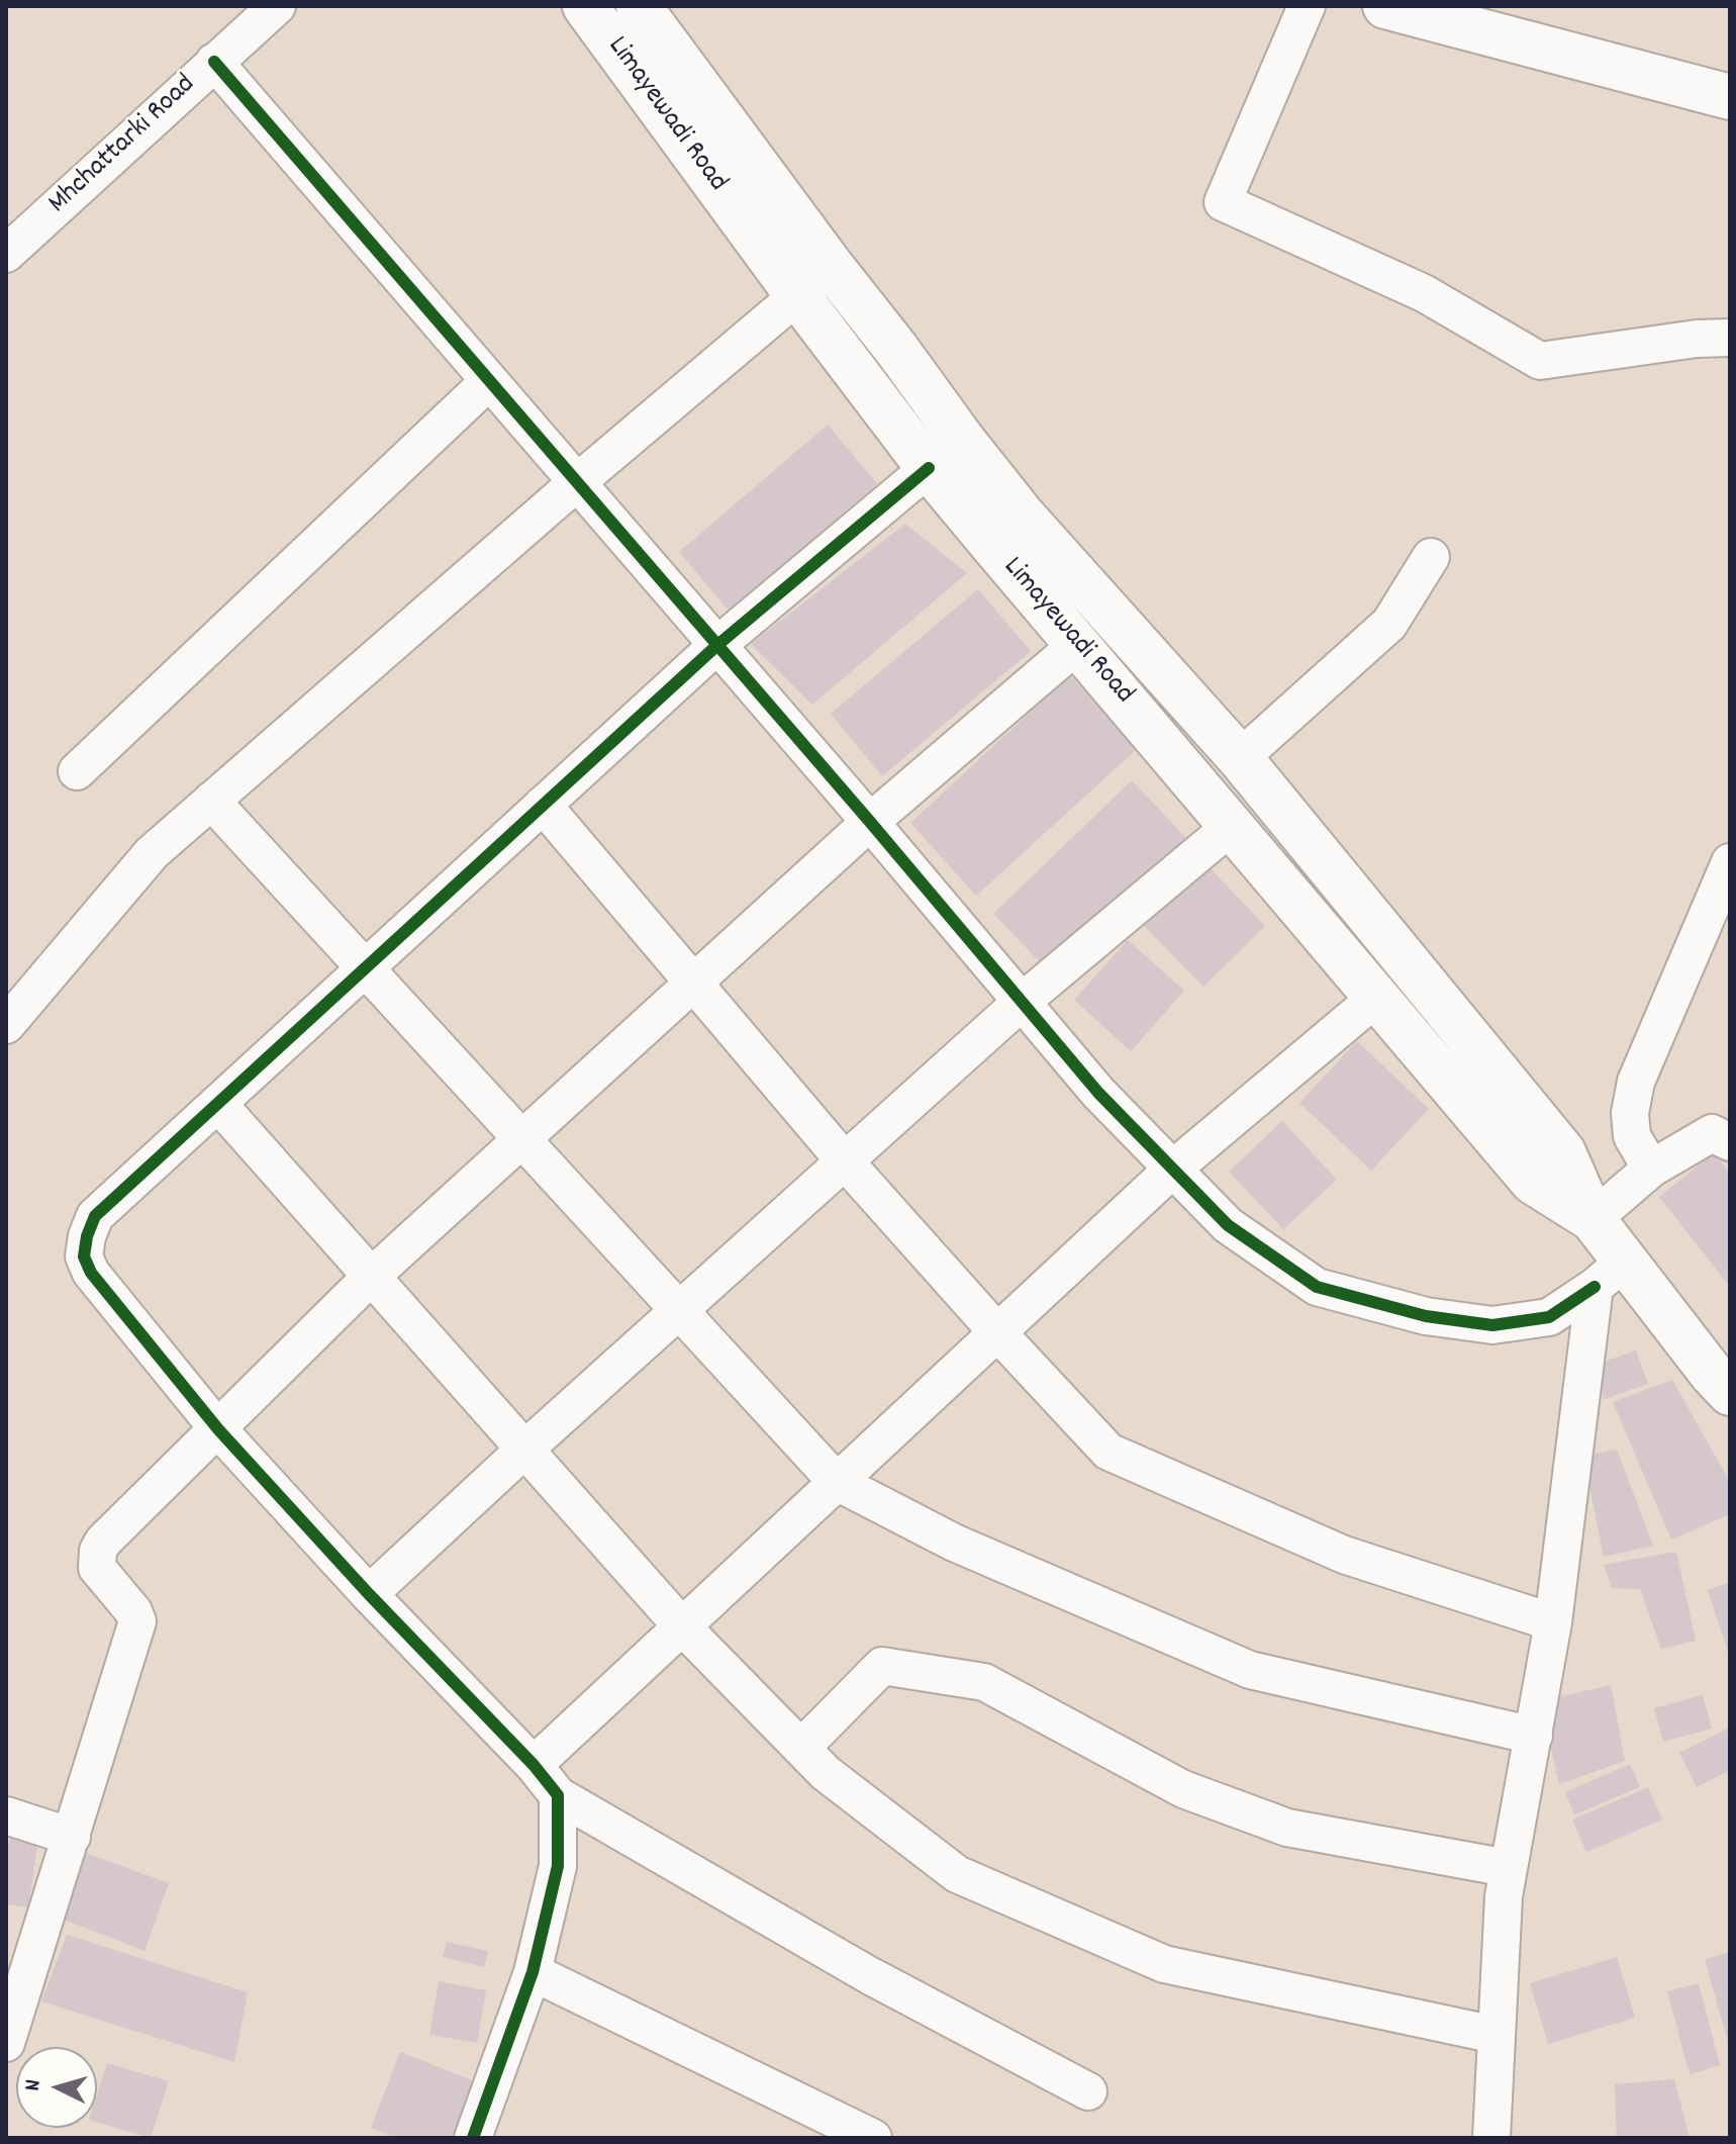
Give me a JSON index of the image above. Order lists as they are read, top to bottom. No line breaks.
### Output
{"streets":{"street":["Limayewadi Road","Mhchattarki Road"]},"north":"left"}
